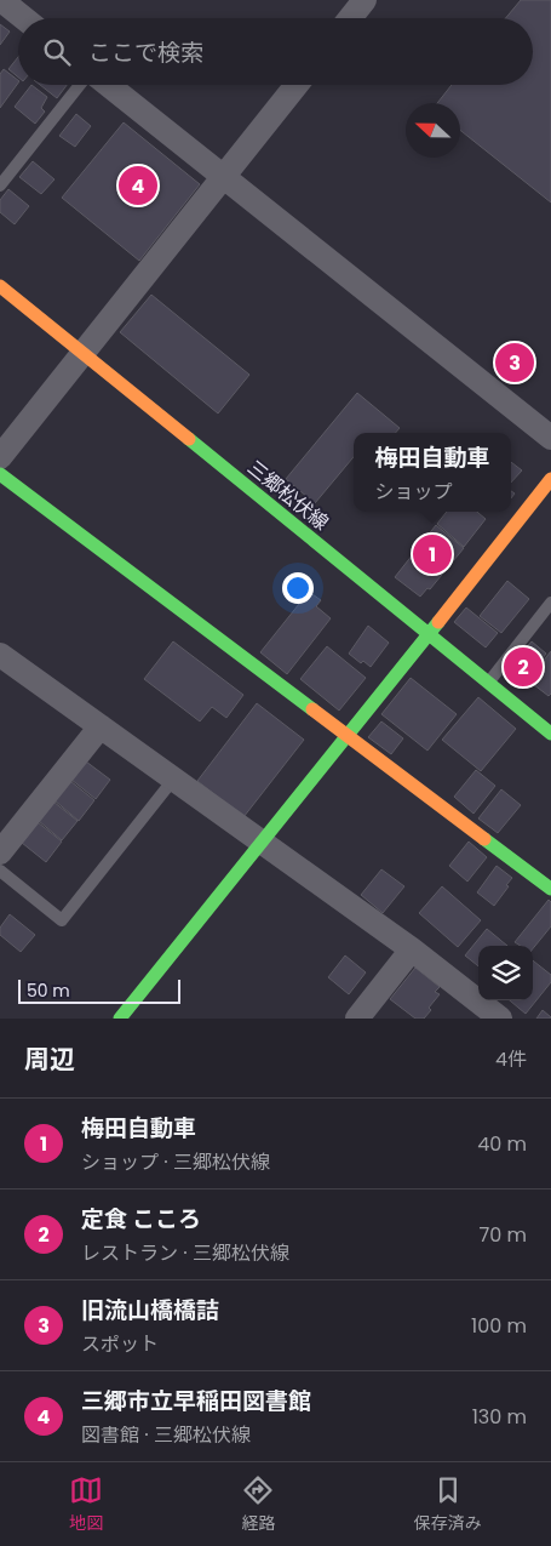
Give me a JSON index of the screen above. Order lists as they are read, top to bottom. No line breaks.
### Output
{"streets":{"street":["三郷松伏線"]},"scale_bar":"50 m","north":"left","page":{"search":"ここで検索","pins":["4","3","1","2"],"popup":["梅田自動車","ショップ"],"scale":"50 m","heading":["周辺","4件"],"list":[{"mark":"1","name":"梅田自動車","note":"ショップ · 三郷松伏線","value":"40 m"},{"mark":"2","name":"定食 こころ","note":"レストラン · 三郷松伏線","value":"70 m"},{"mark":"3","name":"旧流山橋橋詰","note":"スポット","value":"100 m"},{"mark":"4","name":"三郷市立早稲田図書館","note":"図書館 · 三郷松伏線","value":"130 m"}],"nav":["地図","経路","保存済み"]}}
